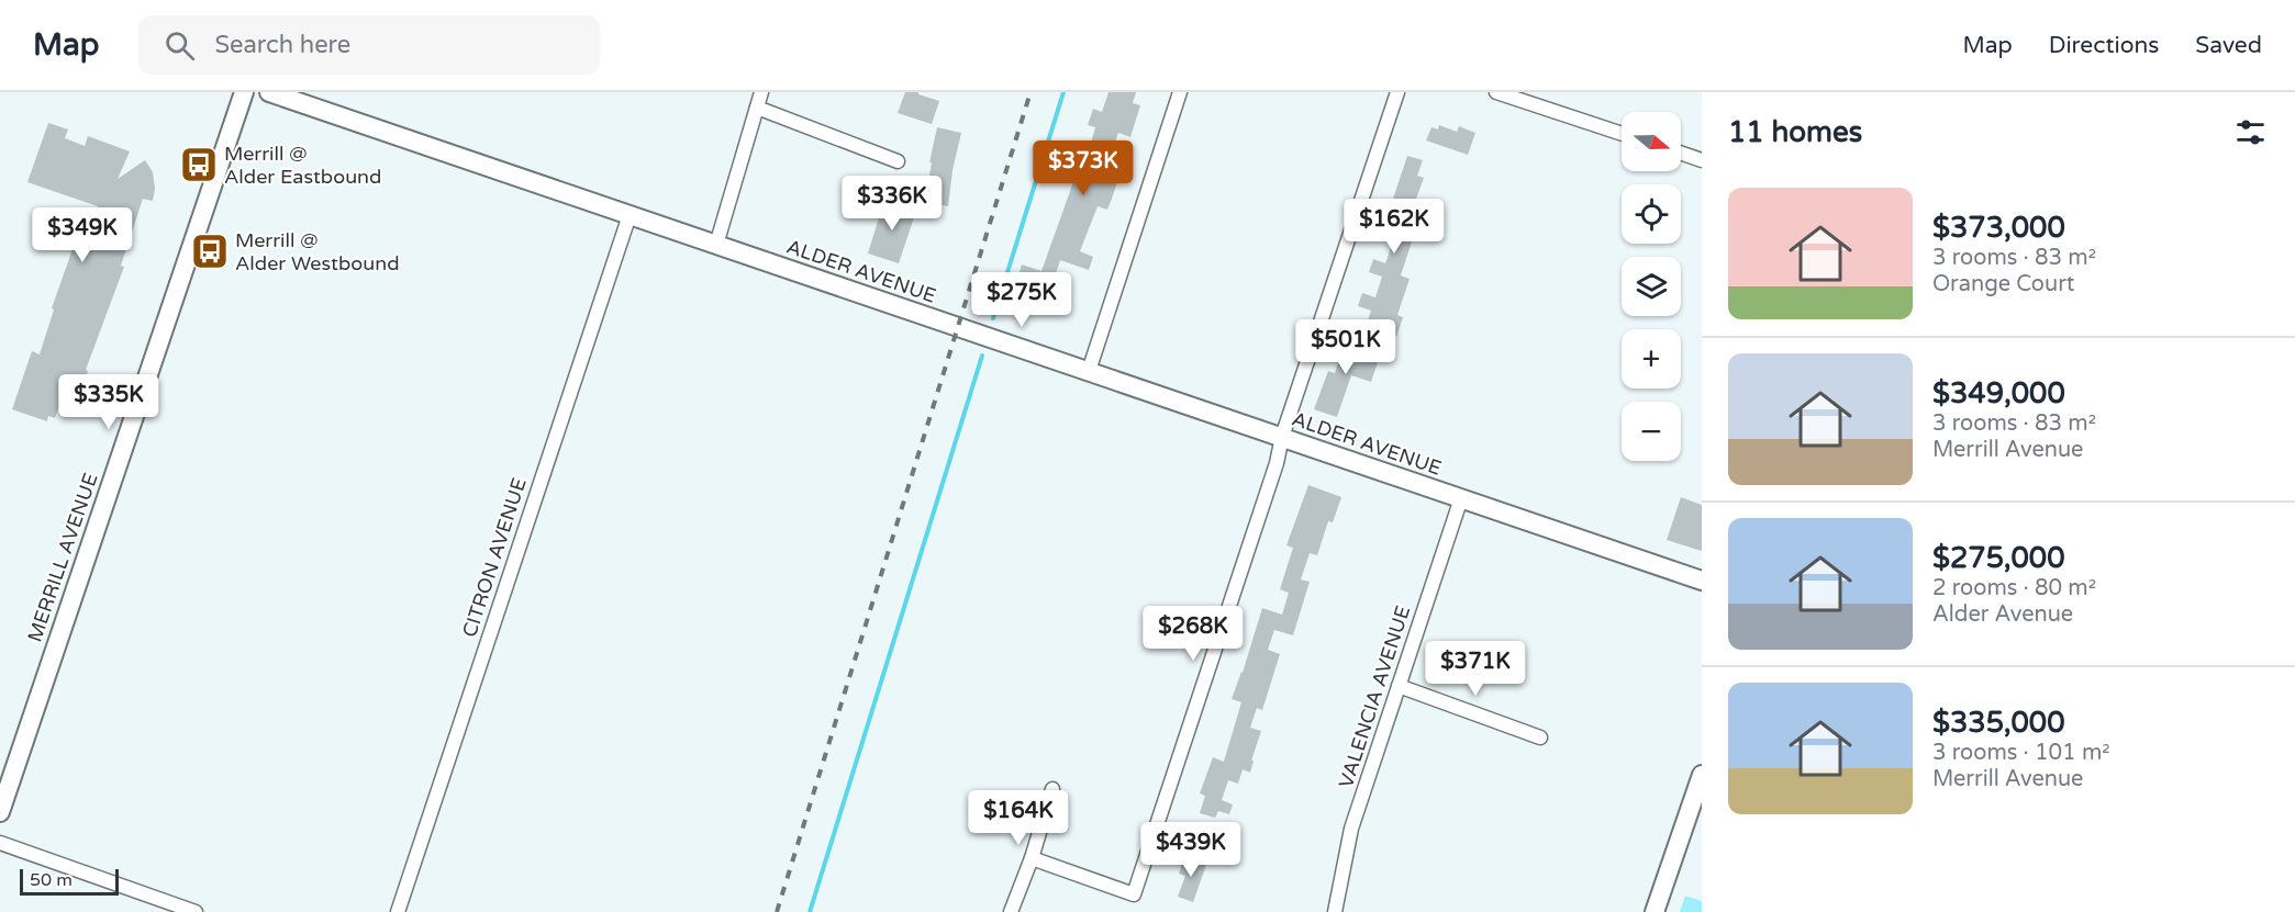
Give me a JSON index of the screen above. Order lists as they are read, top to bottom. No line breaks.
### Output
{"streets":{"main road":["ALDER AVENUE","MERRILL AVENUE"],"street":["CITRON AVENUE","VALENCIA AVENUE"]},"crossings":[["ALDER AVENUE","CITRON AVENUE"],["ALDER AVENUE","VALENCIA AVENUE"]],"places":{"bus stop":["Merrill @ Alder Eastbound","Merrill @ Alder Westbound"]},"scale_bar":"50 m","north":"right","page":{"header":"Map","search":"Search here","nav":["Map","Directions","Saved"],"heading":"11 homes","map_buttons":["+","−"],"price":["$373K","$336K","$162K","$349K","$275K","$501K","$335K","$268K","$371K","$164K","$439K"],"list":[{"name":"$373,000","note":"3 rooms · 83 m² · Orange Court"},{"name":"$349,000","note":"3 rooms · 83 m² · Merrill Avenue"},{"name":"$275,000","note":"2 rooms · 80 m² · Alder Avenue"},{"name":"$335,000","note":"3 rooms · 101 m² · Merrill Avenue"}],"scale":"50 m"}}
